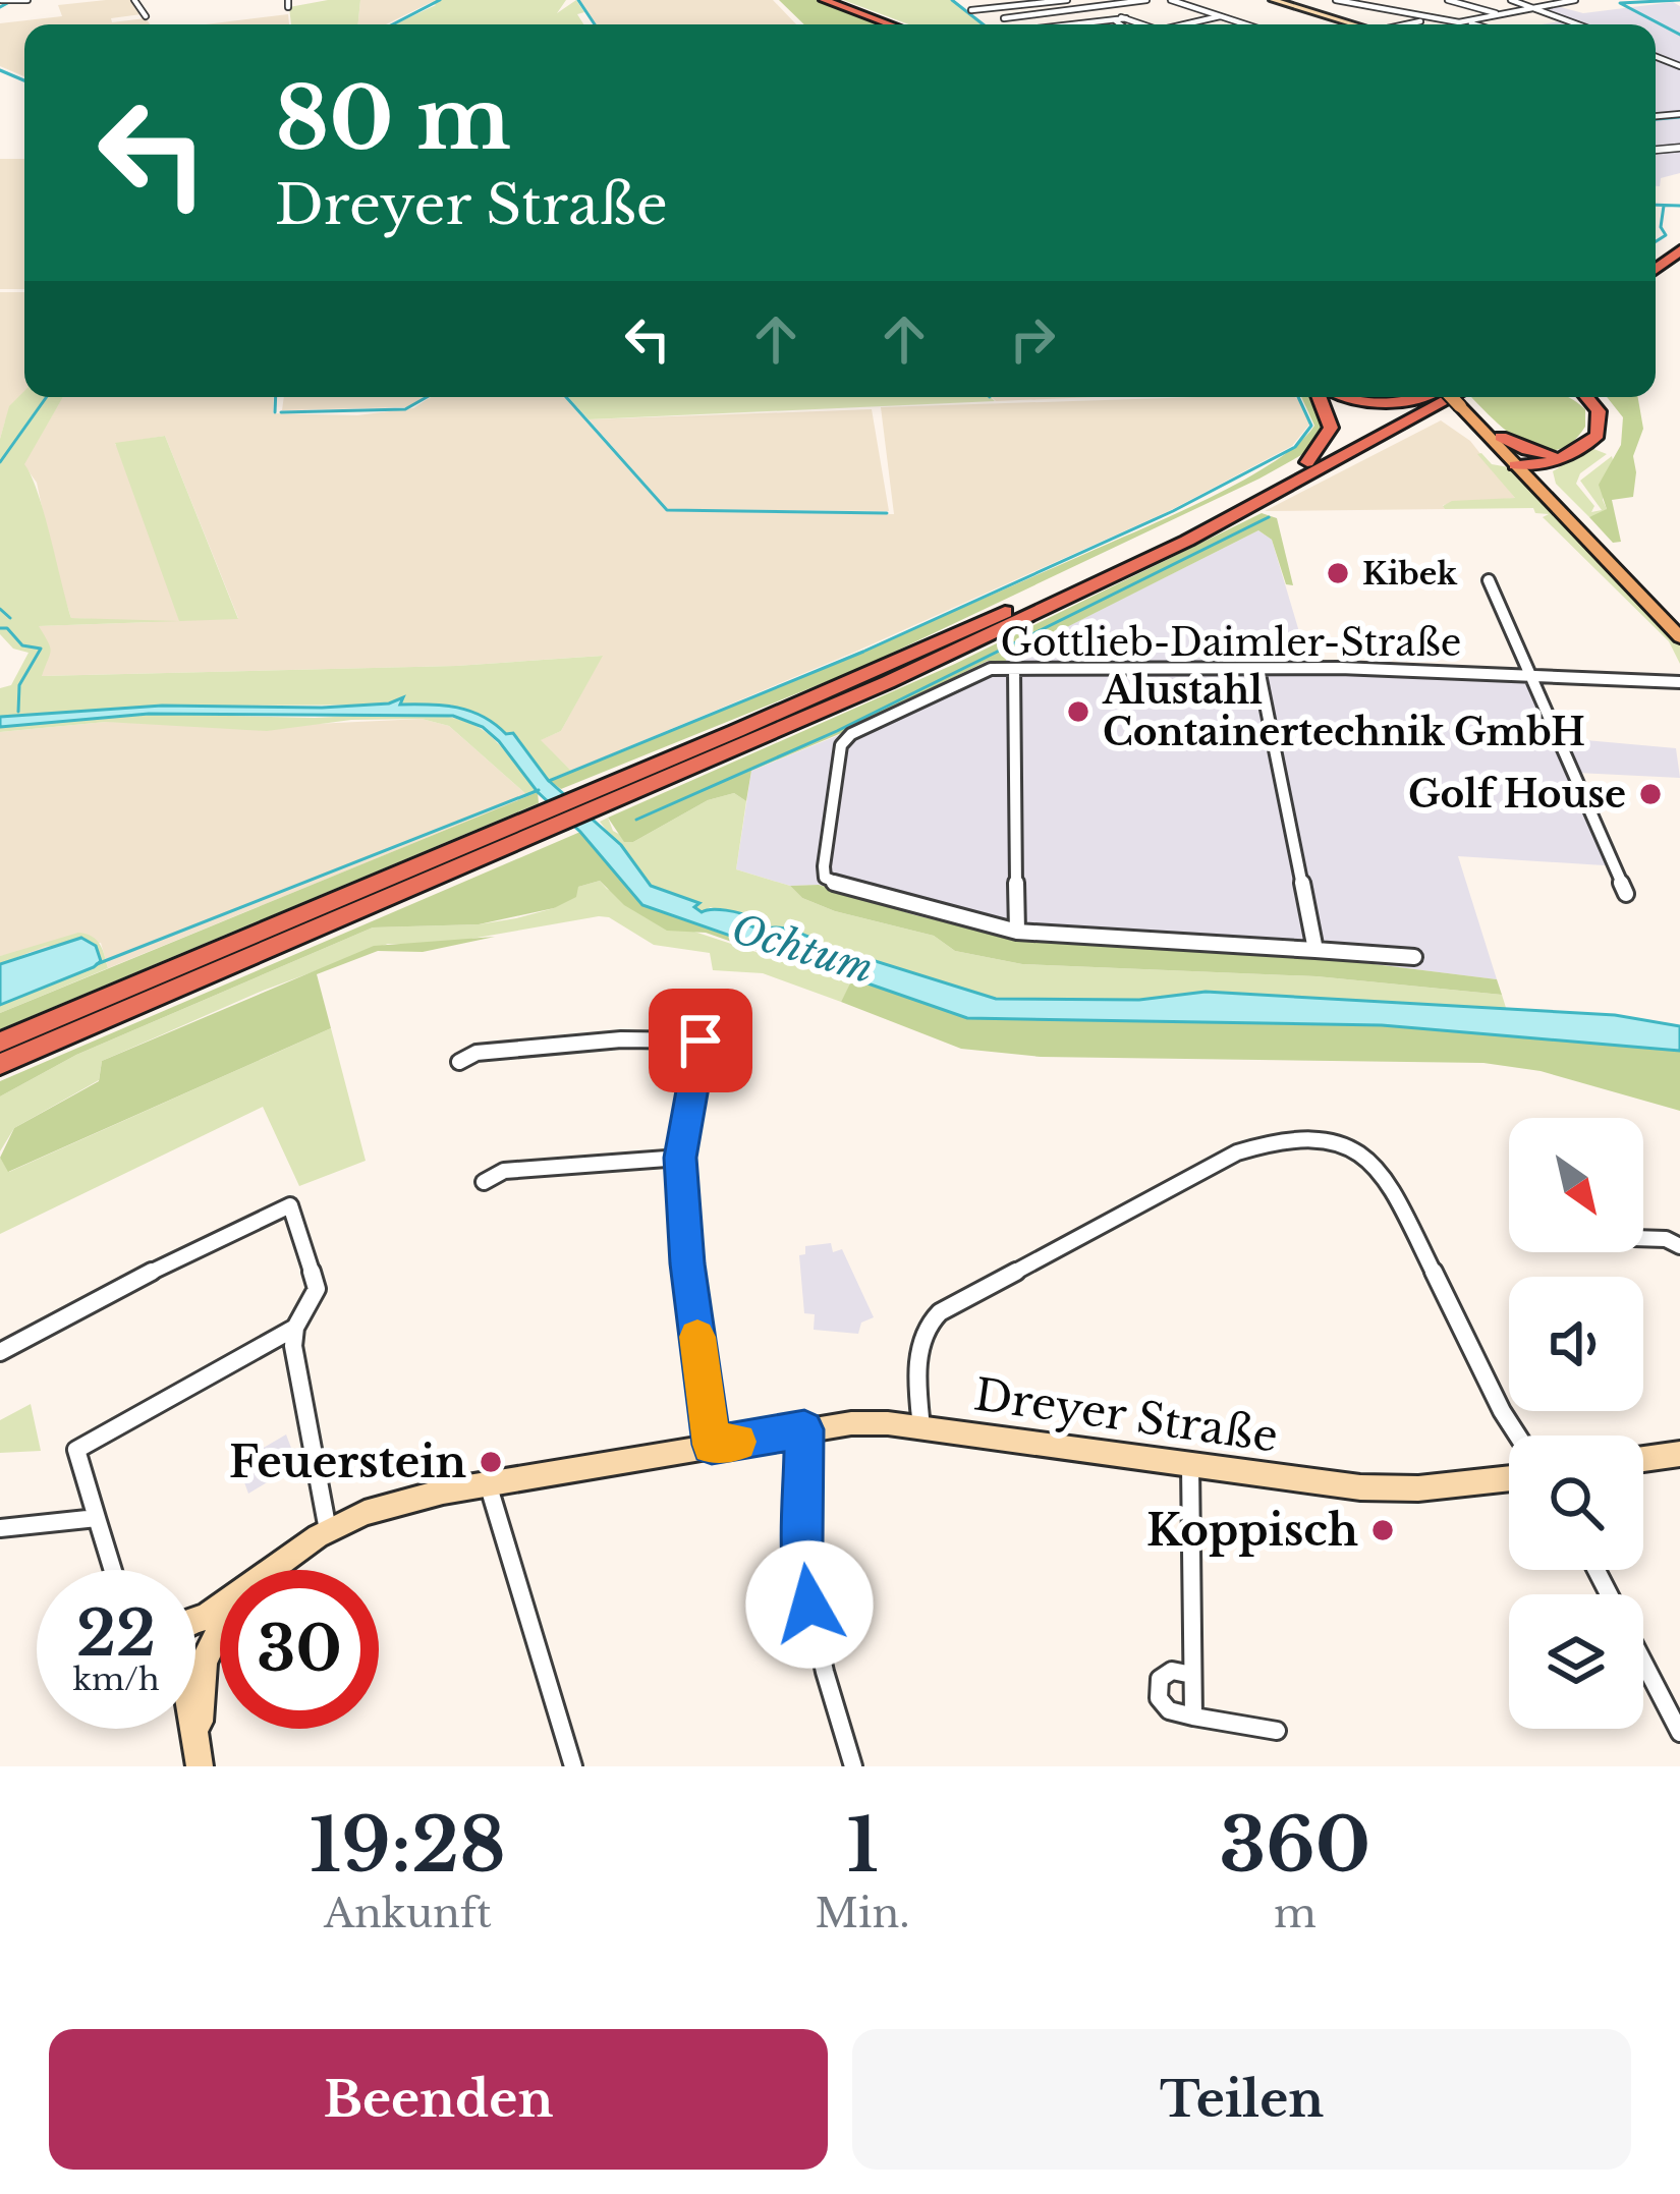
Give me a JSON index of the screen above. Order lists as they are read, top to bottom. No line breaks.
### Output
{"streets":{"street":["Gottlieb-Daimler-Straße","Dreyer Straße"]},"water":["Ochtum"],"places":["Kibek","Alustahl Containertechnik GmbH","Golf House","Feuerstein","Koppisch"],"north":"bottom right","page":{"turn":["80 m","Dreyer Straße"],"speed":"22 km/h","limit":"30","eta":["19:28","Ankunft","1","Min.","360","m"],"buttons":["Beenden","Teilen"]}}
